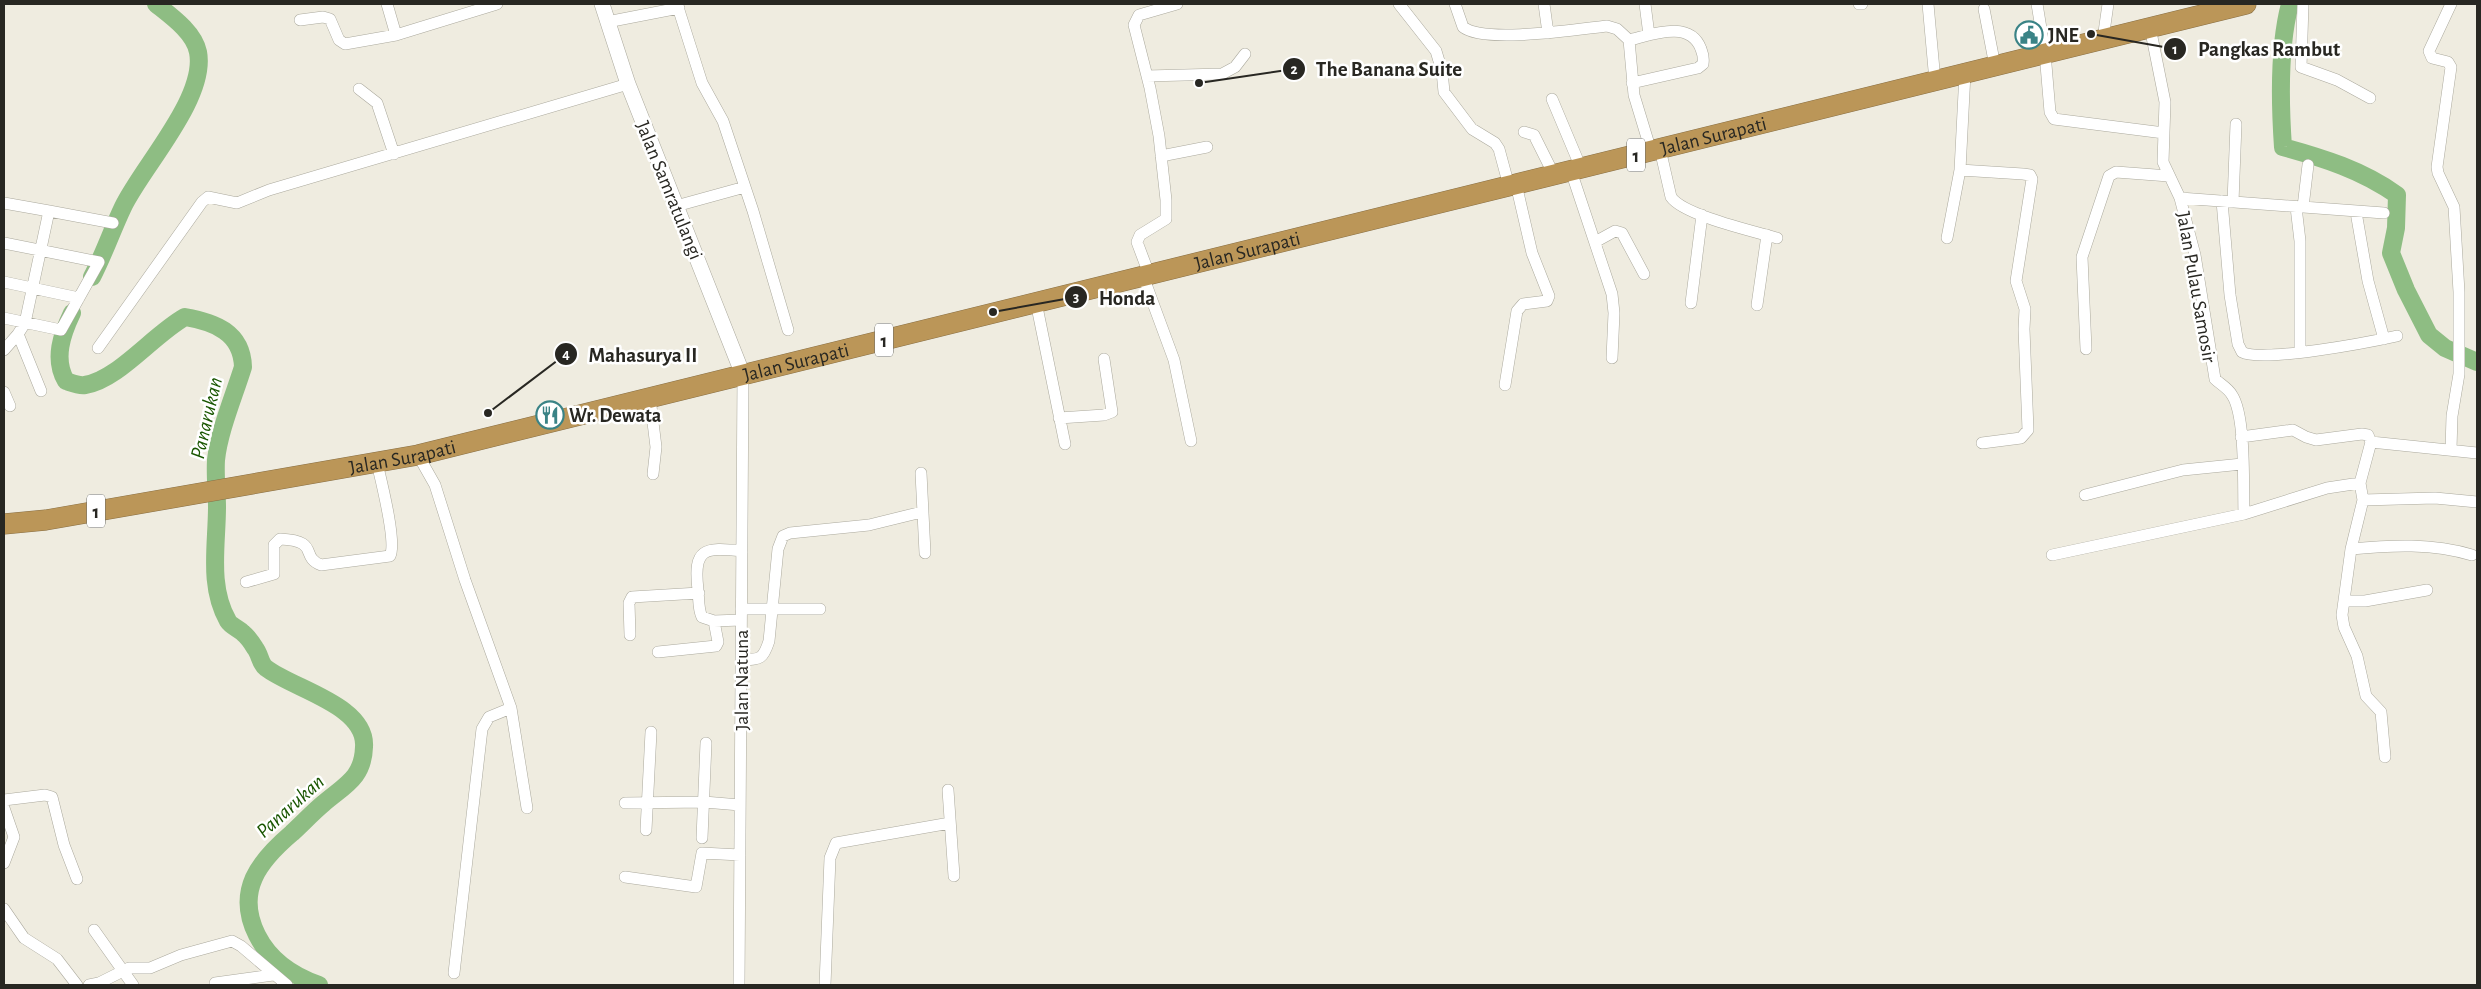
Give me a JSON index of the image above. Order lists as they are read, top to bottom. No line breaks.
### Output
{"streets":{"highway":["Jalan Surapati","1"],"main road":["Jalan Samratulangi"],"street":["Jalan Pulau Samosir","Jalan Natuna"]},"crossings":[["Jalan Surapati","Jalan Samratulangi"],["Jalan Surapati","Jalan Pulau Samosir"],["Jalan Surapati","Jalan Natuna"],["Jalan Samratulangi","Jalan Natuna"]],"water":["Panarukan"],"places":{"other":["Pangkas Rambut","The Banana Suite","Honda","Mahasurya II"],"public building":["JNE"],"restaurant":["Wr. Dewata"]}}
